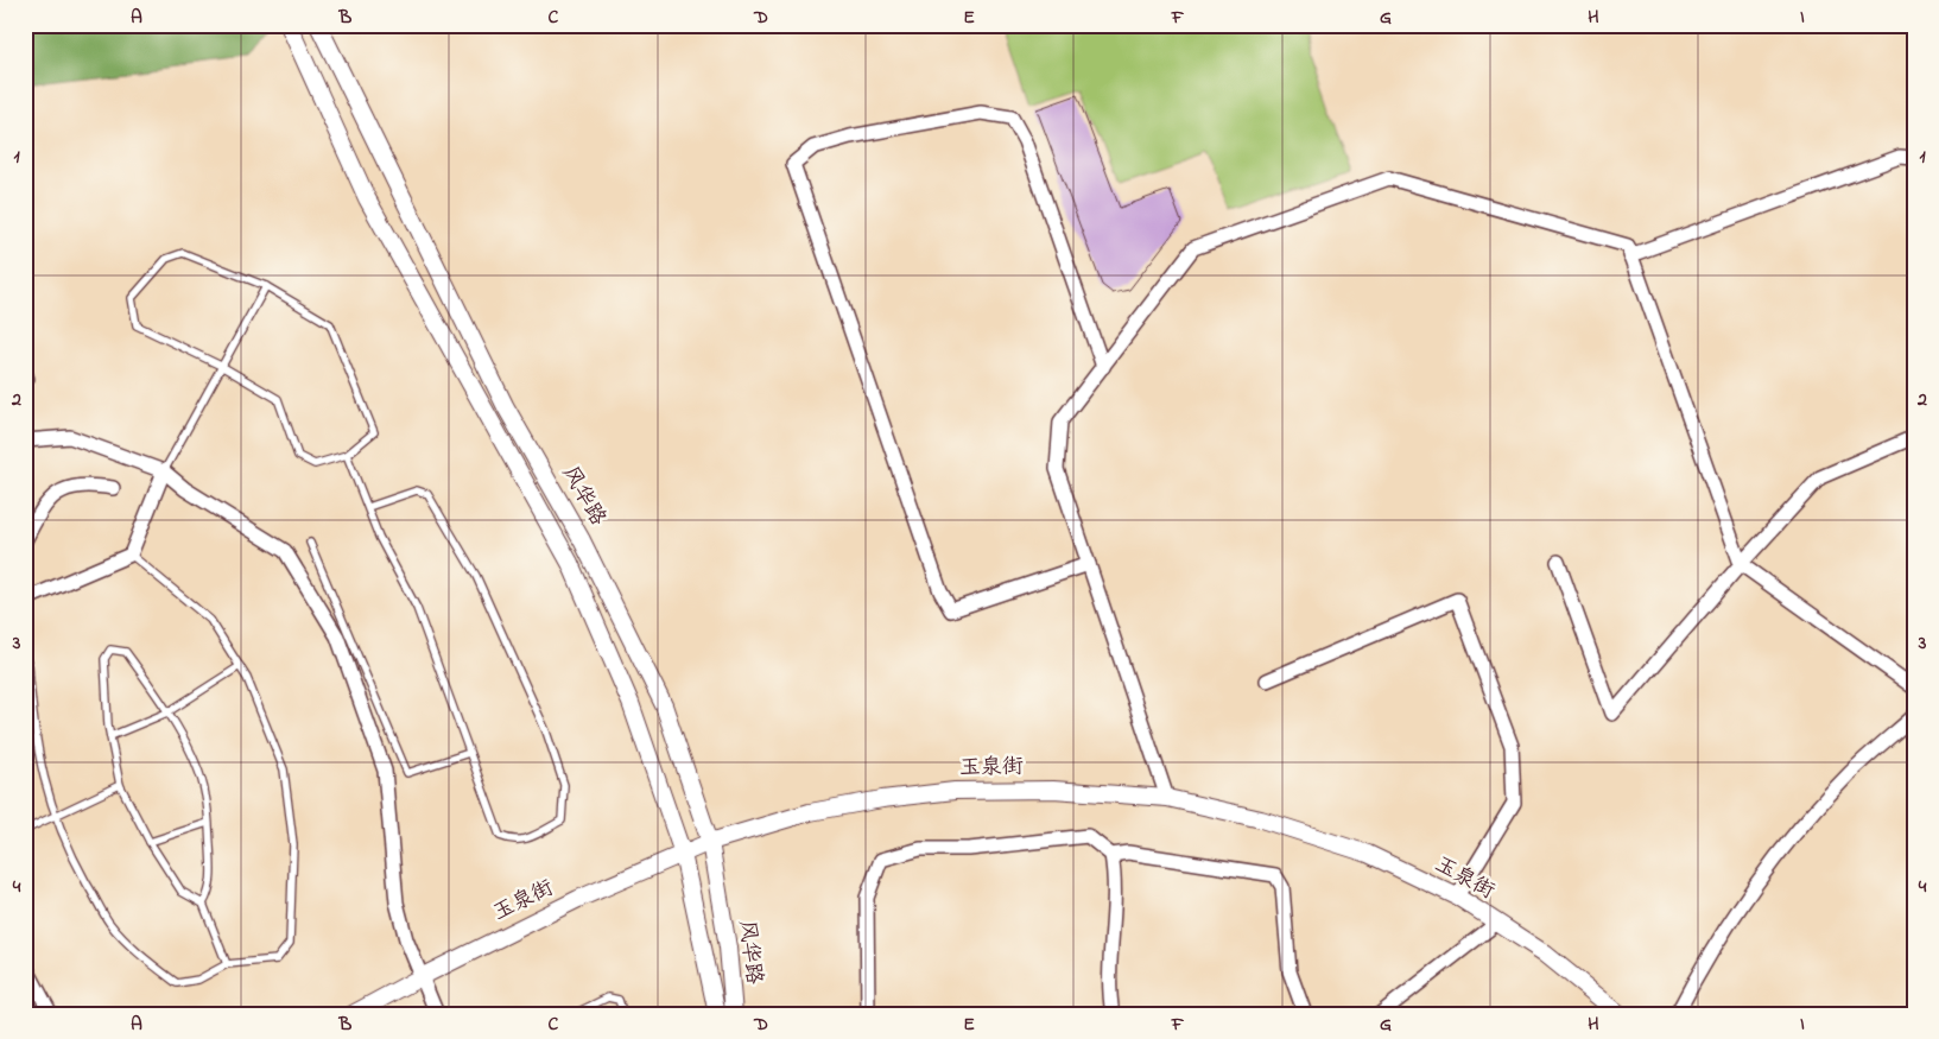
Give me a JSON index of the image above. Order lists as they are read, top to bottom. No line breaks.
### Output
{"streets":{"street":["风华路","玉泉街"]},"crossings":[["风华路","玉泉街"]],"grid":{"columns":["A","B","C","D","E","F","G","H","I"],"rows":["1","2","3","4"]}}
